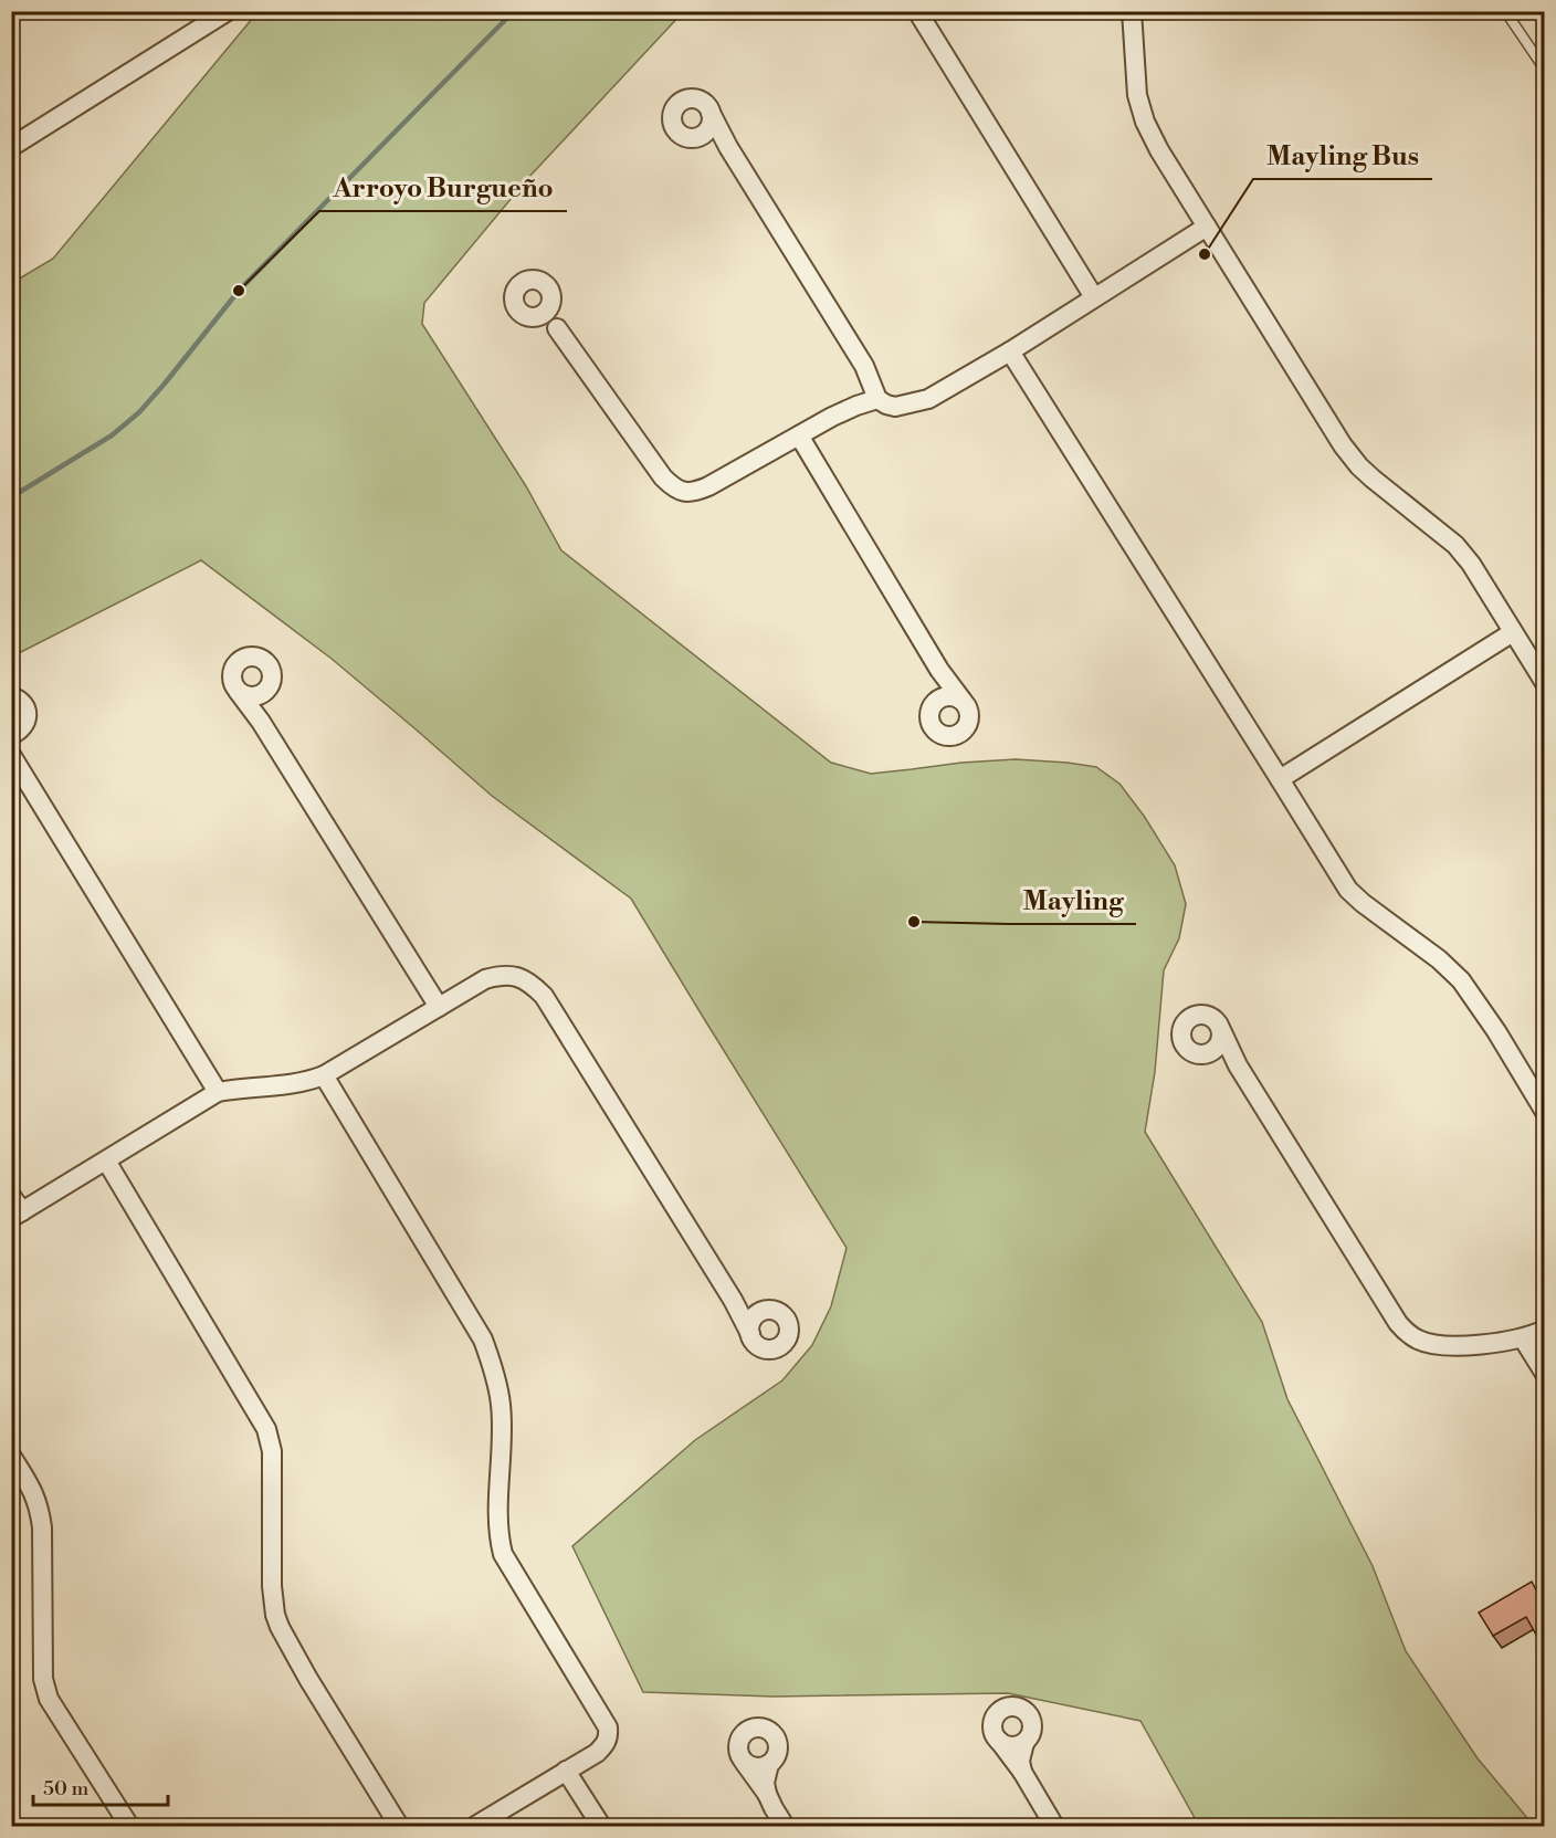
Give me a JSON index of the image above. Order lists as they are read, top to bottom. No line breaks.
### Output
{"places":["Mayling Bus","Arroyo Burgueño","Mayling"],"scale_bar":"50 m"}
